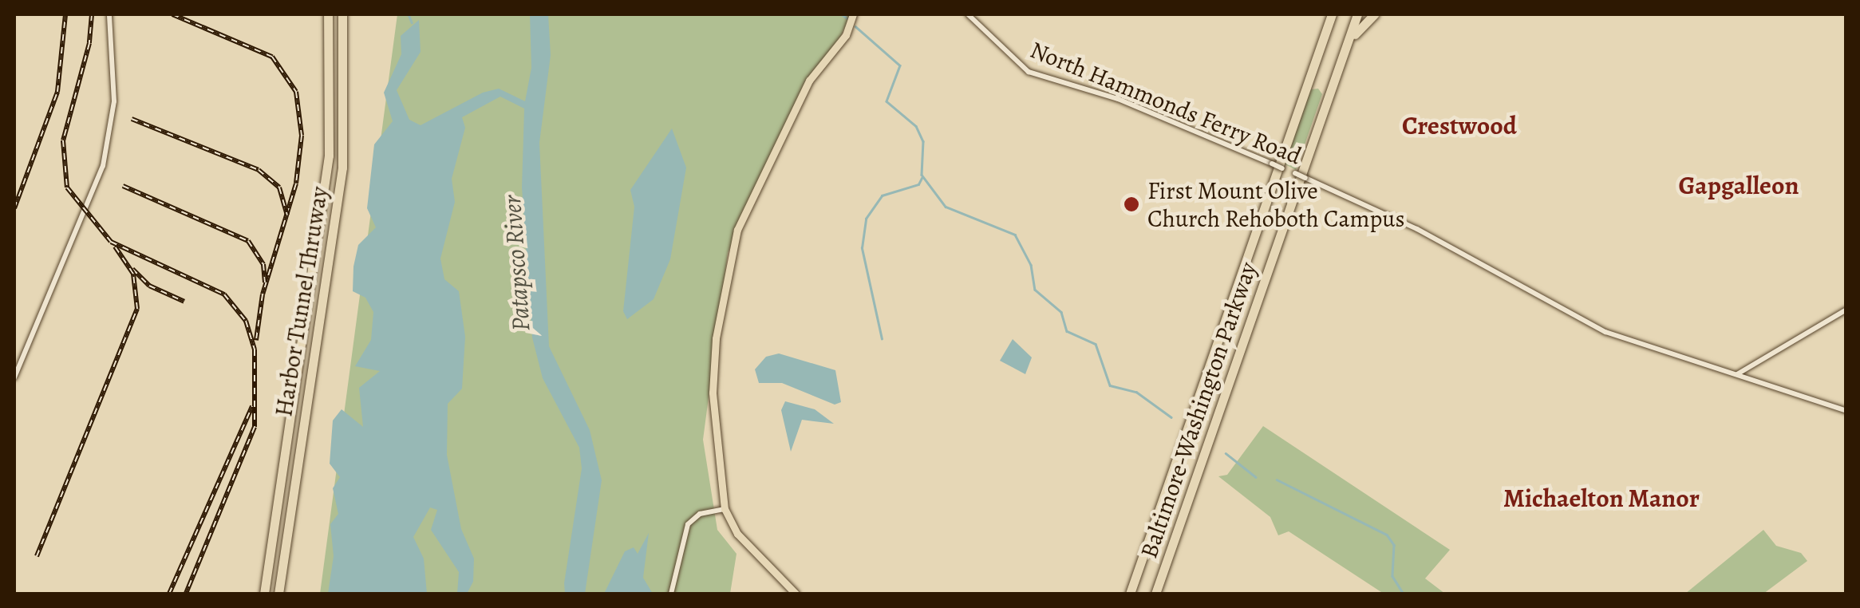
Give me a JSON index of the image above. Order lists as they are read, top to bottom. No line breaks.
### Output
{"streets":{"highway":["Harbor Tunnel Thruway","Baltimore-Washington Parkway"],"street":["North Hammonds Ferry Road"]},"districts":["Crestwood","Gapgalleon","Michaelton Manor"],"water":["Patapsco River"],"places":["First Mount Olive Church Rehoboth Campus"]}
